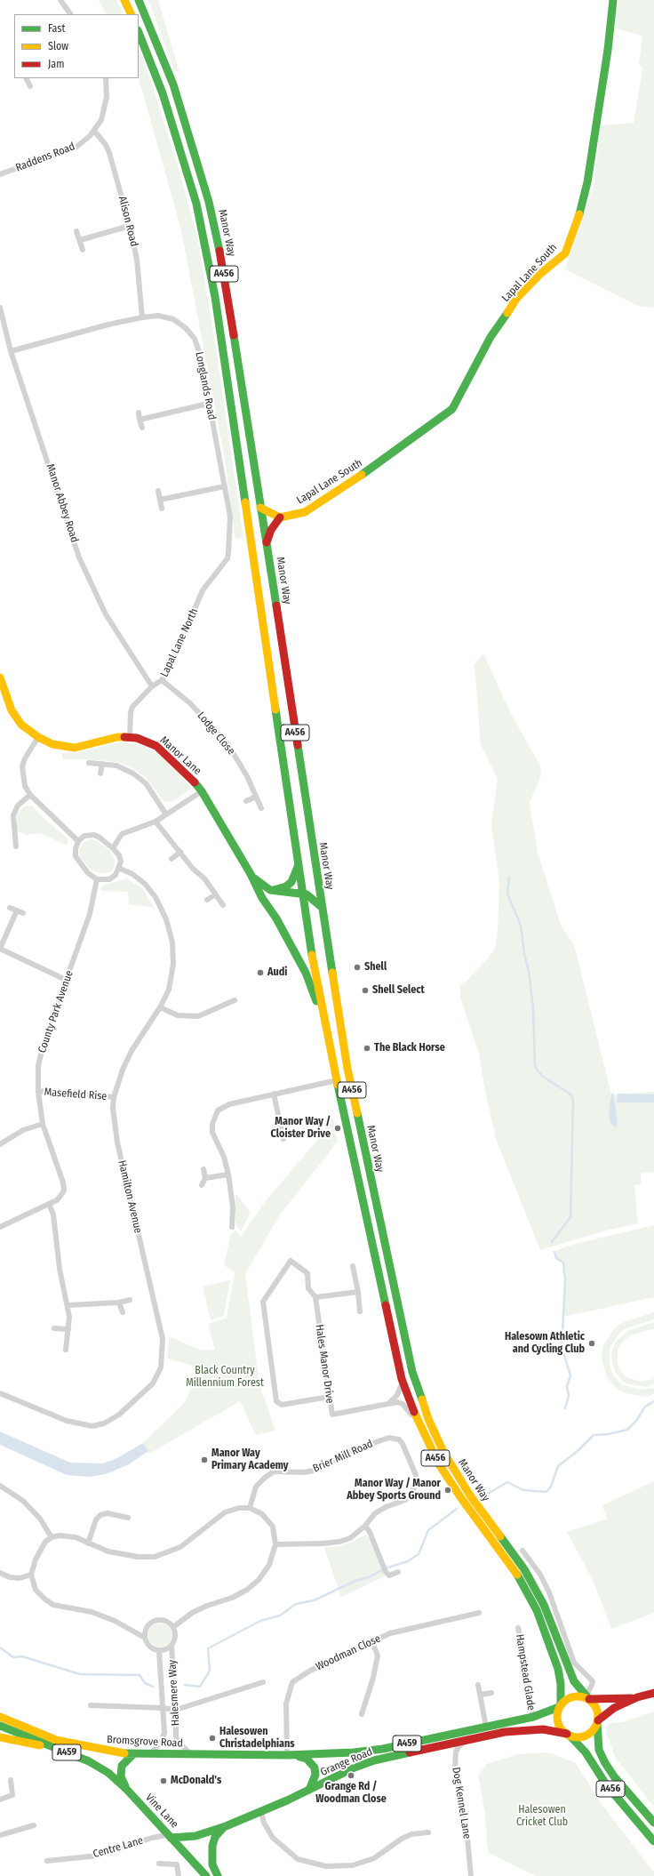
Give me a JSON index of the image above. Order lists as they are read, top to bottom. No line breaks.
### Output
{"streets":{"main road":["Manor Way","Lapal Lane South","A456","Manor Lane","Bromsgrove Road","A459","Grange Road","Vine Lane"],"street":["Raddens Road","Alison Road","Longlands Road","Manor Abbey Road","Lapal Lane North","Lodge Close","County Park Avenue","Masefield Rise","Hamilton Avenue","Hales Manor Drive","Brier Mill Road","Woodman Close","Hampstead Glade","Halesmere Way","Dog Kennel Lane","Centre Lane"]},"crossings":[["Raddens Road","Alison Road"],["Alison Road","Longlands Road"],["Manor Way","A456"],["Manor Way","Manor Lane"],["Manor Way","Hales Manor Drive"],["Manor Way","Grange Road"],["A456","Grange Road"],["Longlands Road","Manor Abbey Road"],["Longlands Road","Lapal Lane North"],["Manor Abbey Road","Lapal Lane North"],["Lapal Lane North","Lodge Close"],["Lapal Lane North","Manor Lane"],["County Park Avenue","Masefield Rise"],["County Park Avenue","Hamilton Avenue"],["Masefield Rise","Hamilton Avenue"],["Woodman Close","Bromsgrove Road"],["Woodman Close","Grange Road"],["Hampstead Glade","Grange Road"],["Halesmere Way","Bromsgrove Road"],["Bromsgrove Road","Grange Road"],["A459","Vine Lane"],["Grange Road","Dog Kennel Lane"],["Grange Road","Vine Lane"],["Vine Lane","Centre Lane"]],"parks":["Black Country Millennium Forest","Halesowen Cricket Club"],"places":["Shell","Audi","Shell Select","The Black Horse","Manor Way / Cloister Drive","Halesown Athletic and Cycling Club","Manor Way Primary Academy","Manor Way / Manor Abbey Sports Ground","Halesowen Christadelphians","Grange Rd / Woodman Close","McDonald's"],"legend":["Fast","Slow","Jam"]}
